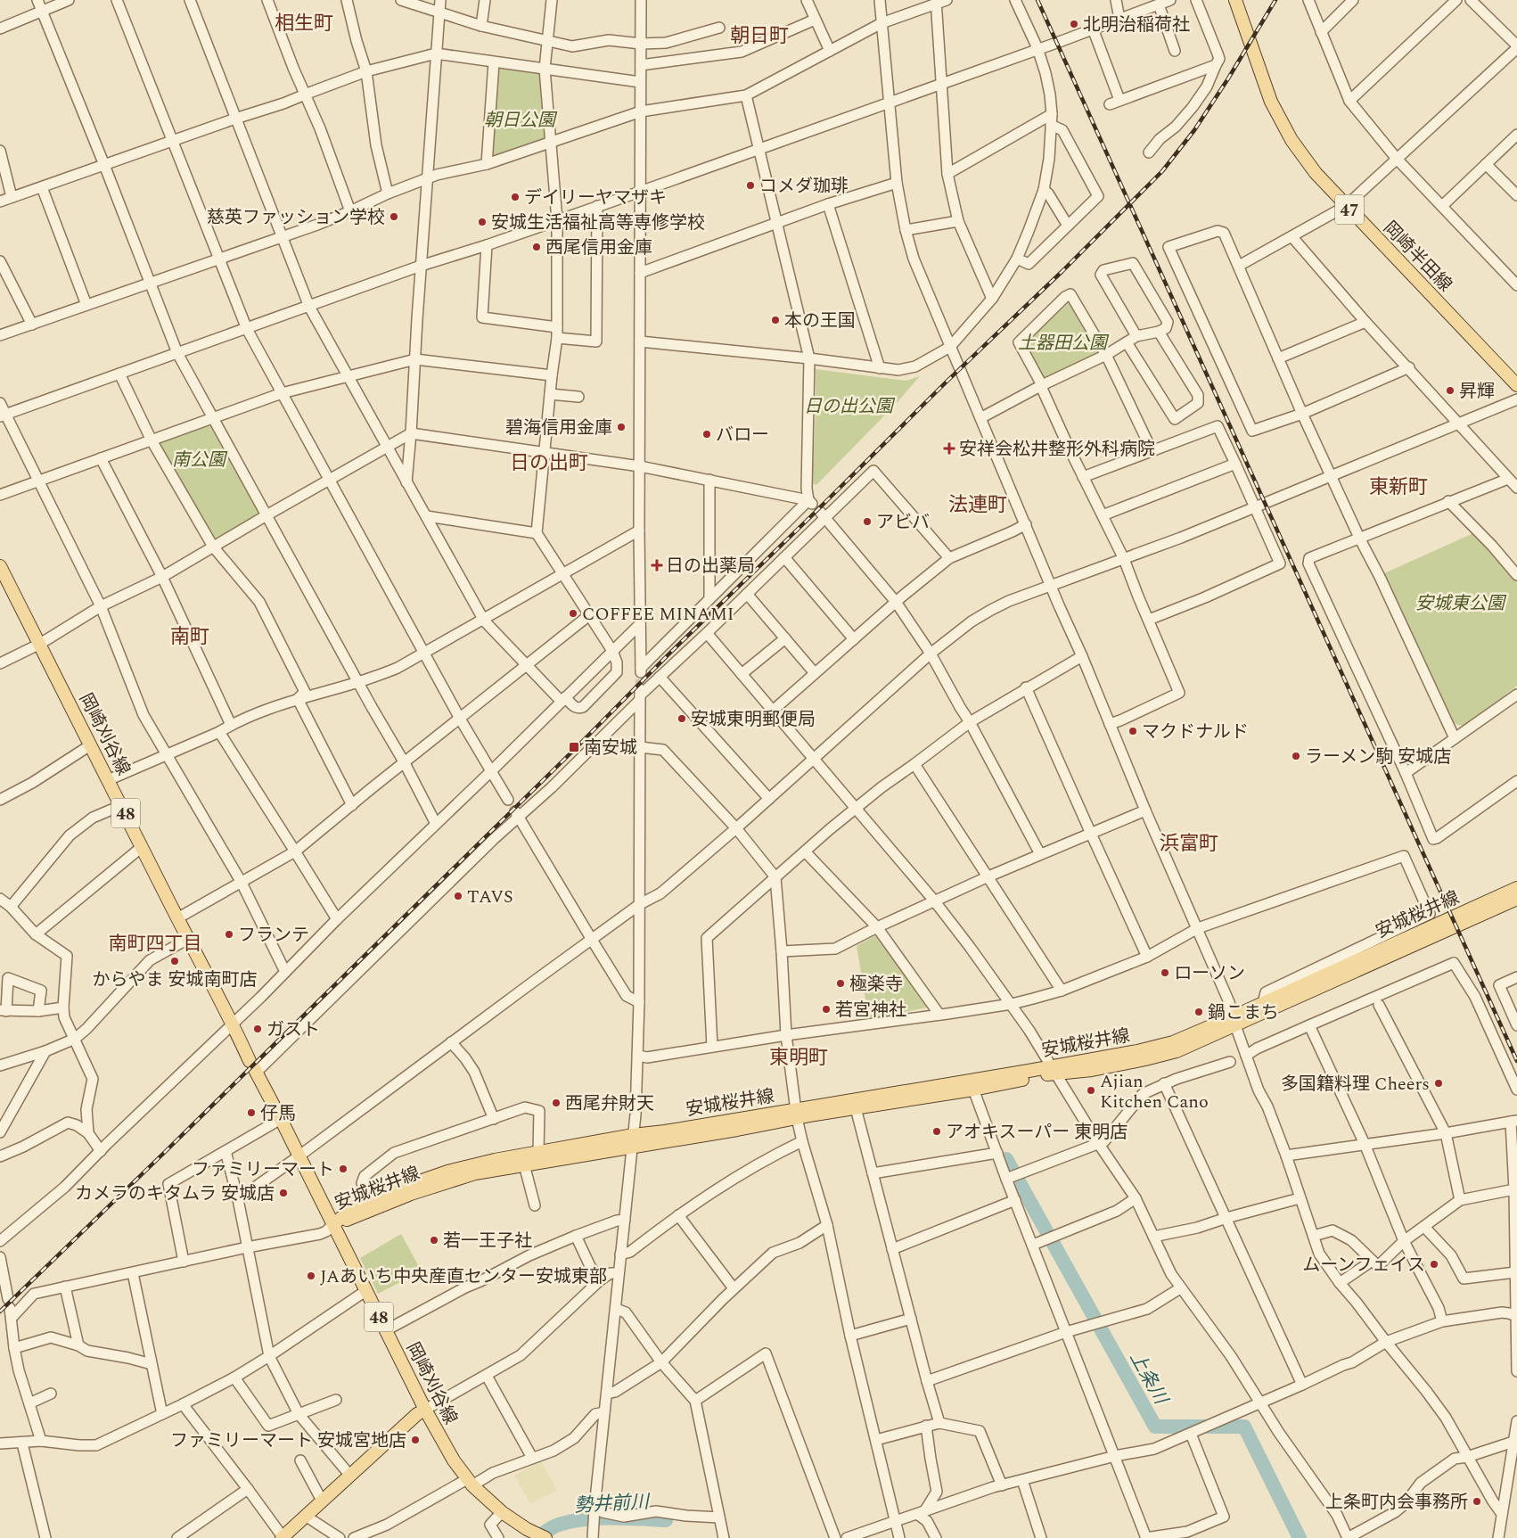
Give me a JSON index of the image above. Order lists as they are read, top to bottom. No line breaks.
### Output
{"streets":{"main road":["47","岡崎半田線","岡崎刈谷線","48","安城桜井線"]},"crossings":[["岡崎刈谷線","安城桜井線"]],"districts":["相生町","朝日町","日の出町","東新町","法連町","南町","浜富町","南町四丁目","東明町"],"water":["上条川","勢井前川"],"parks":["朝日公園","土器田公園","日の出公園","南公園","安城東公園"],"places":{"other":["北明治稲荷社","コメダ珈琲","デイリーヤマザキ","慈英ファッション学校","安城生活福祉高等専修学校","西尾信用金庫","本の王国","昇輝","碧海信用金庫","バロー","アビバ","COFFEE MINAMI","安城東明郵便局","マクドナルド","ラーメン駒 安城店","TAVS","フランテ","からやま 安城南町店","ローソン","極楽寺","若宮神社","鍋こまち","ガスト","多国籍料理 Cheers","Ajian Kitchen Cano","西尾弁財天","仔馬","アオキスーパー 東明店","ファミリーマート","カメラのキタムラ 安城店","若一王子社","ムーンフェイス","JAあいち中央産直センター安城東部","ファミリーマート 安城宮地店","上条町内会事務所"],"health":["安祥会松井整形外科病院","日の出薬局"],"transit":["南安城"]}}
